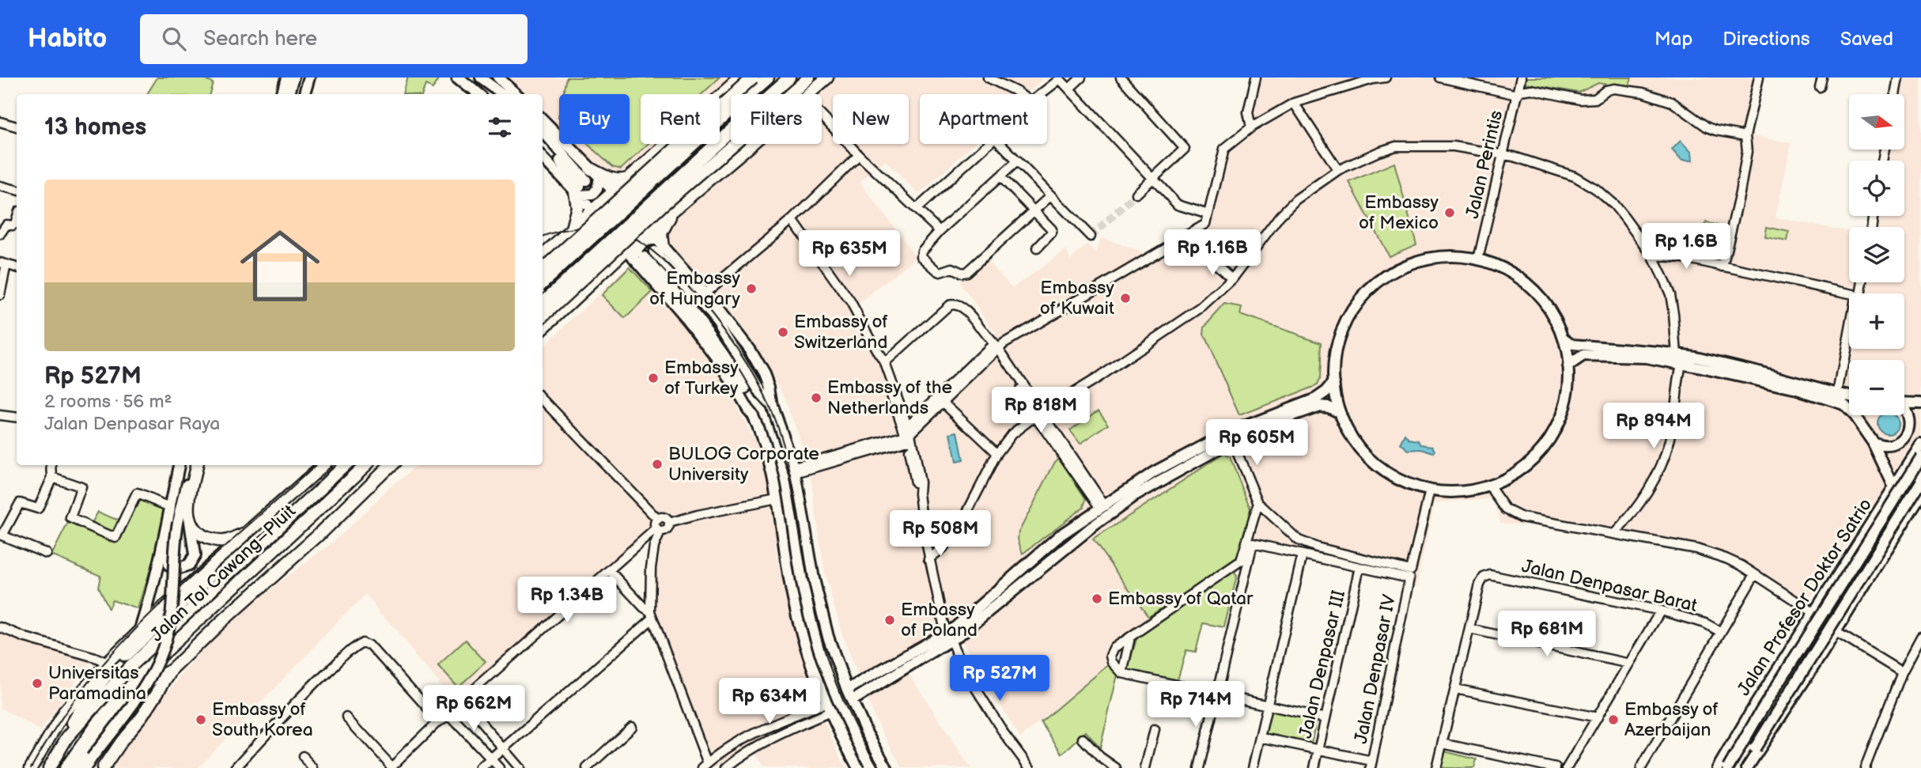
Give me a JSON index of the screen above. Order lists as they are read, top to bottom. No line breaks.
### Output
{"streets":{"highway":["Jalan Tol Cawang–Pluit"],"main road":["Jalan Profesor Doktor Satrio"],"street":["Jalan Perintis","Jalan Denpasar Barat","Jalan Denpasar III","Jalan Denpasar IV"]},"crossings":[["Jalan Denpasar III","Jalan Denpasar IV"]],"places":["Embassy of Mexico","Embassy of Hungary","Embassy of Kuwait","Embassy of Switzerland","Embassy of Turkey","Embassy of the Netherlands","BULOG Corporate University","Embassy of Qatar","Embassy of Poland","Universitas Paramadina","Embassy of South Korea","Embassy of Azerbaijan"],"north":"right","page":{"header":"Habito","search":"Search here","nav":["Map","Directions","Saved"],"map_buttons":["+","−"],"chip":["Buy","Rent","Filters","New","Apartment"],"heading":"13 homes","list":[{"name":"Rp 527M","note":"2 rooms · 56 m² · Jalan Denpasar Raya"}],"price":["Rp 1.6B","Rp 1.16B","Rp 635M","Rp 818M","Rp 894M","Rp 605M","Rp 508M","Rp 1.34B","Rp 681M","Rp 527M","Rp 634M","Rp 714M","Rp 662M"]}}
